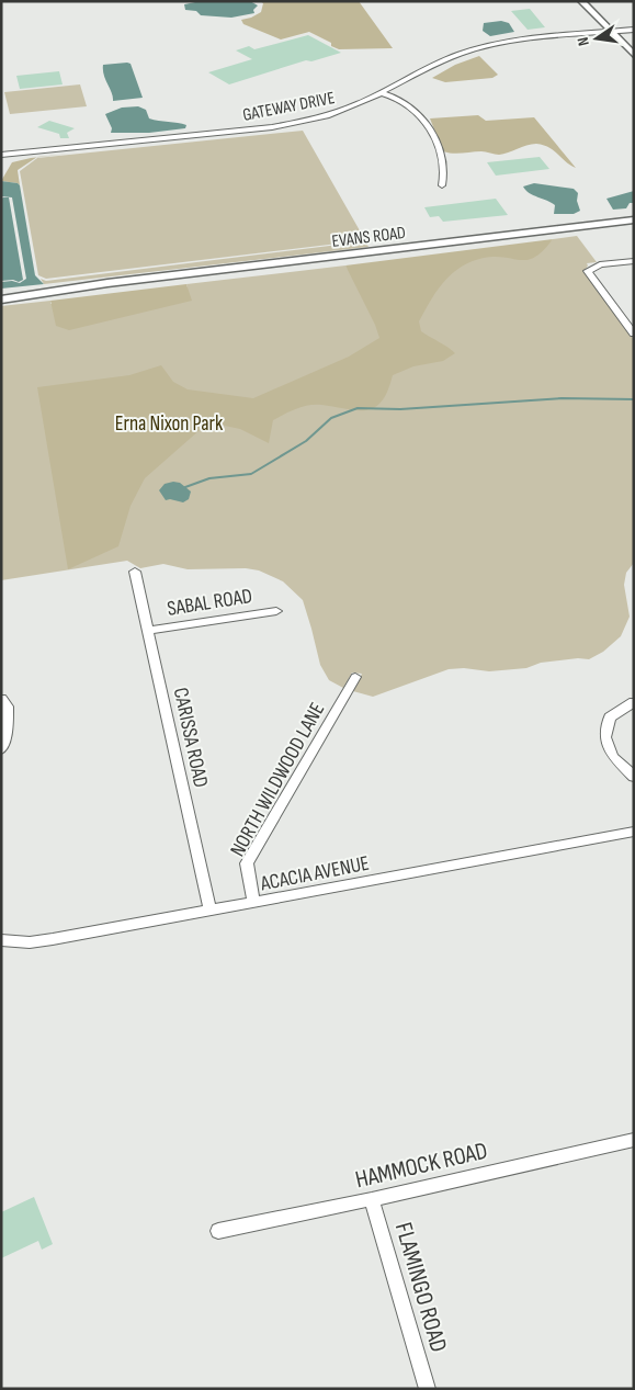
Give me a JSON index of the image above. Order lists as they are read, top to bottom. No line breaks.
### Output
{"streets":{"street":["GATEWAY DRIVE","EVANS ROAD","SABAL ROAD","CARISSA ROAD","NORTH WILDWOOD LANE","ACACIA AVENUE","HAMMOCK ROAD","FLAMINGO ROAD"]},"crossings":[["SABAL ROAD","CARISSA ROAD"],["CARISSA ROAD","ACACIA AVENUE"],["NORTH WILDWOOD LANE","ACACIA AVENUE"],["HAMMOCK ROAD","FLAMINGO ROAD"]],"parks":["Erna Nixon Park"],"north":"left"}
